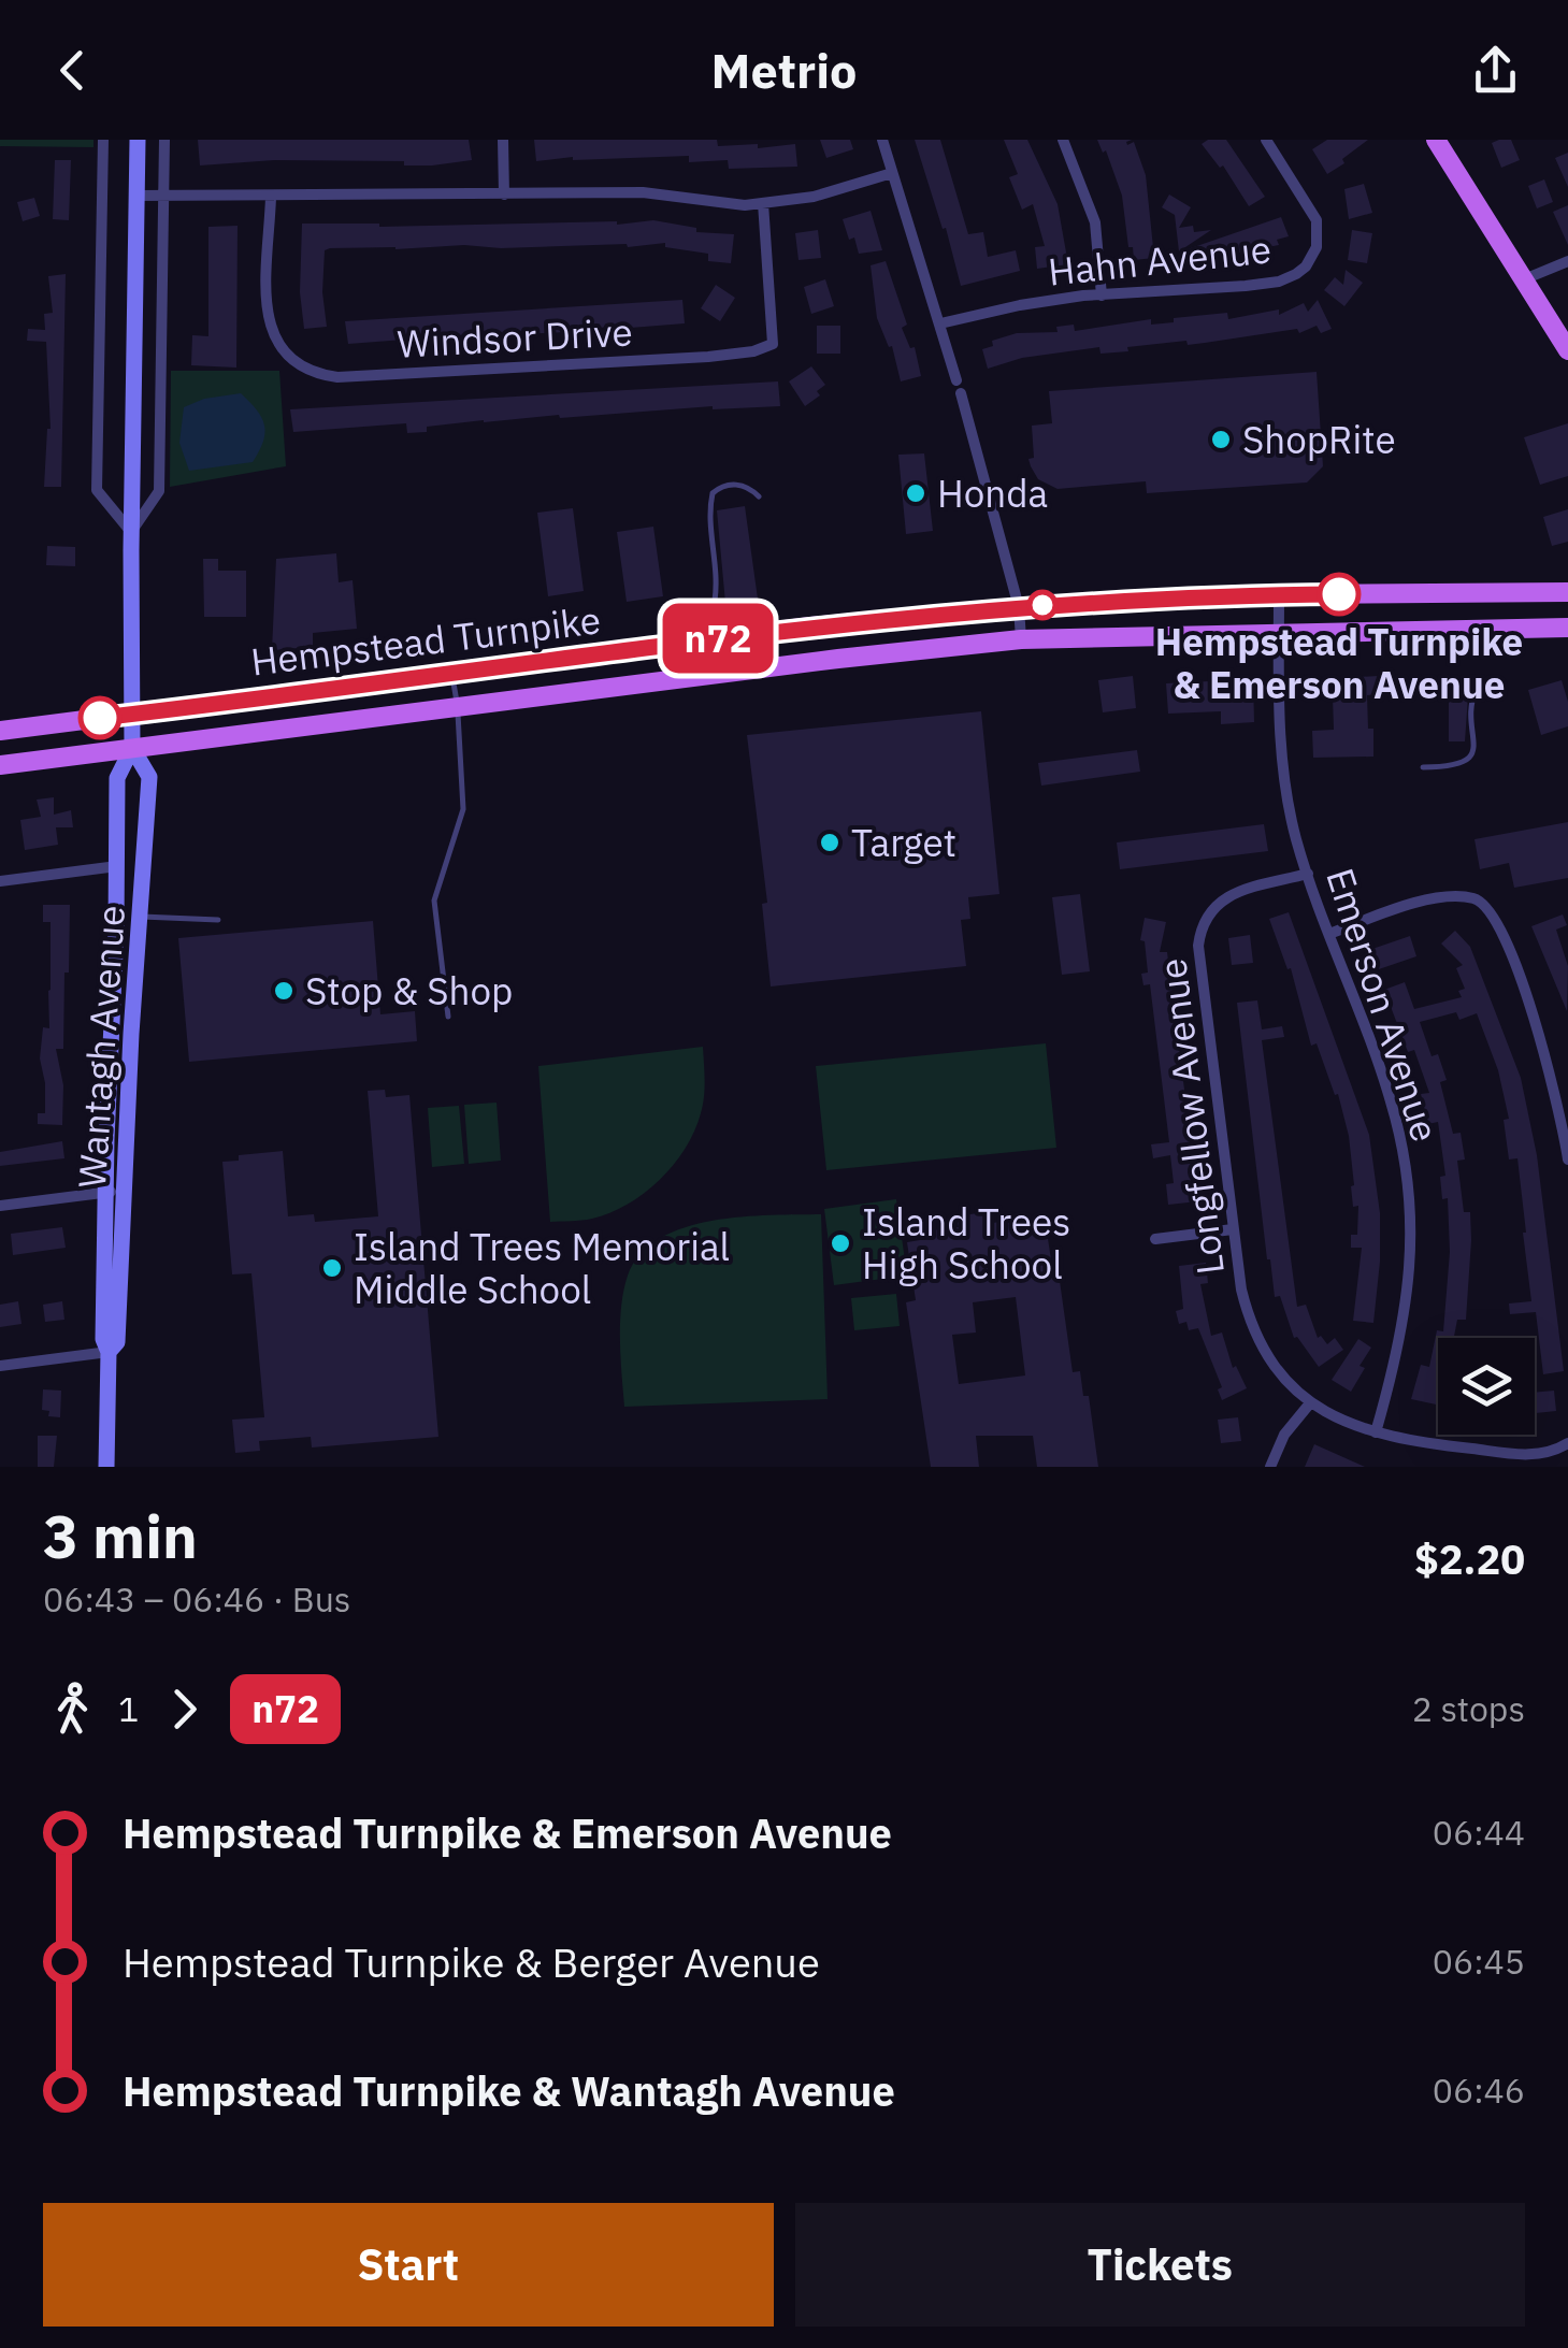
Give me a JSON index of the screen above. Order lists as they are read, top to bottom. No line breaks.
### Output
{"streets":{"main road":["Hempstead Turnpike","Wantagh Avenue"],"street":["Hahn Avenue","Windsor Drive","Emerson Avenue","Longfellow Avenue"]},"crossings":[["Hempstead Turnpike","Emerson Avenue"],["Hempstead Turnpike","Wantagh Avenue"],["Emerson Avenue","Longfellow Avenue"]],"places":["ShopRite","Honda","Hempstead Turnpike & Emerson Avenue","Target","Stop & Shop","Island Trees High School","Island Trees Memorial Middle School"],"lines":["bus line n72"],"page":{"header":"Metrio","on_map":"n72","heading":["3 min","06:43 – 06:46 · Bus","$2.20"],"legs":["1","n72","2 stops"],"list":[{"name":"Hempstead Turnpike & Emerson Avenue","value":"06:44"},{"name":"Hempstead Turnpike & Berger Avenue","value":"06:45"},{"name":"Hempstead Turnpike & Wantagh Avenue","value":"06:46"}],"buttons":["Start","Tickets"]}}
